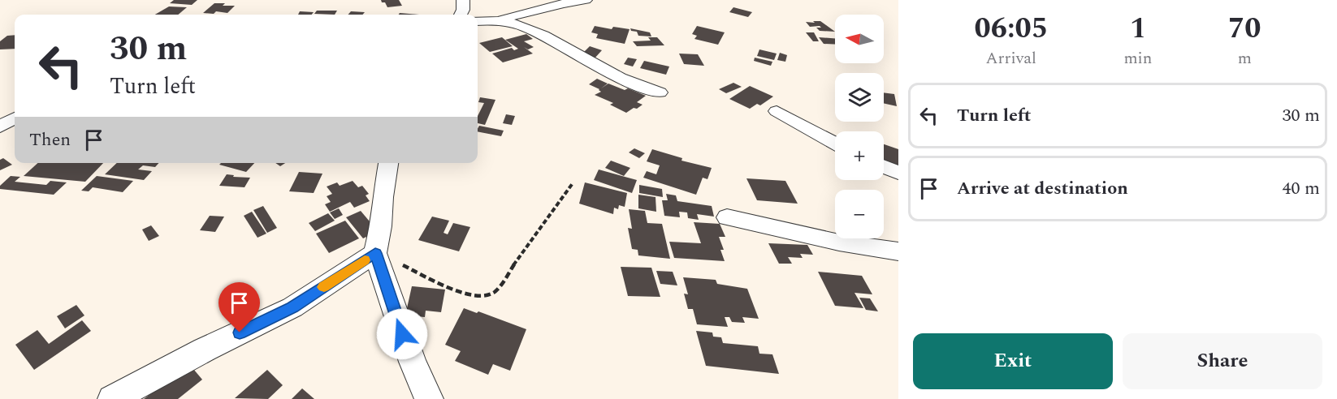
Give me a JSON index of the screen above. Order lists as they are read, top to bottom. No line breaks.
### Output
{"north":"left","page":{"eta":["06:05","Arrival","1","min","70","m"],"map_buttons":["+","−"],"turn":["30 m","Turn left"],"list":[{"name":"Turn left","value":"30 m"},{"name":"Arrive at destination","value":"40 m"}],"then":"Then","buttons":["Exit","Share"]}}
